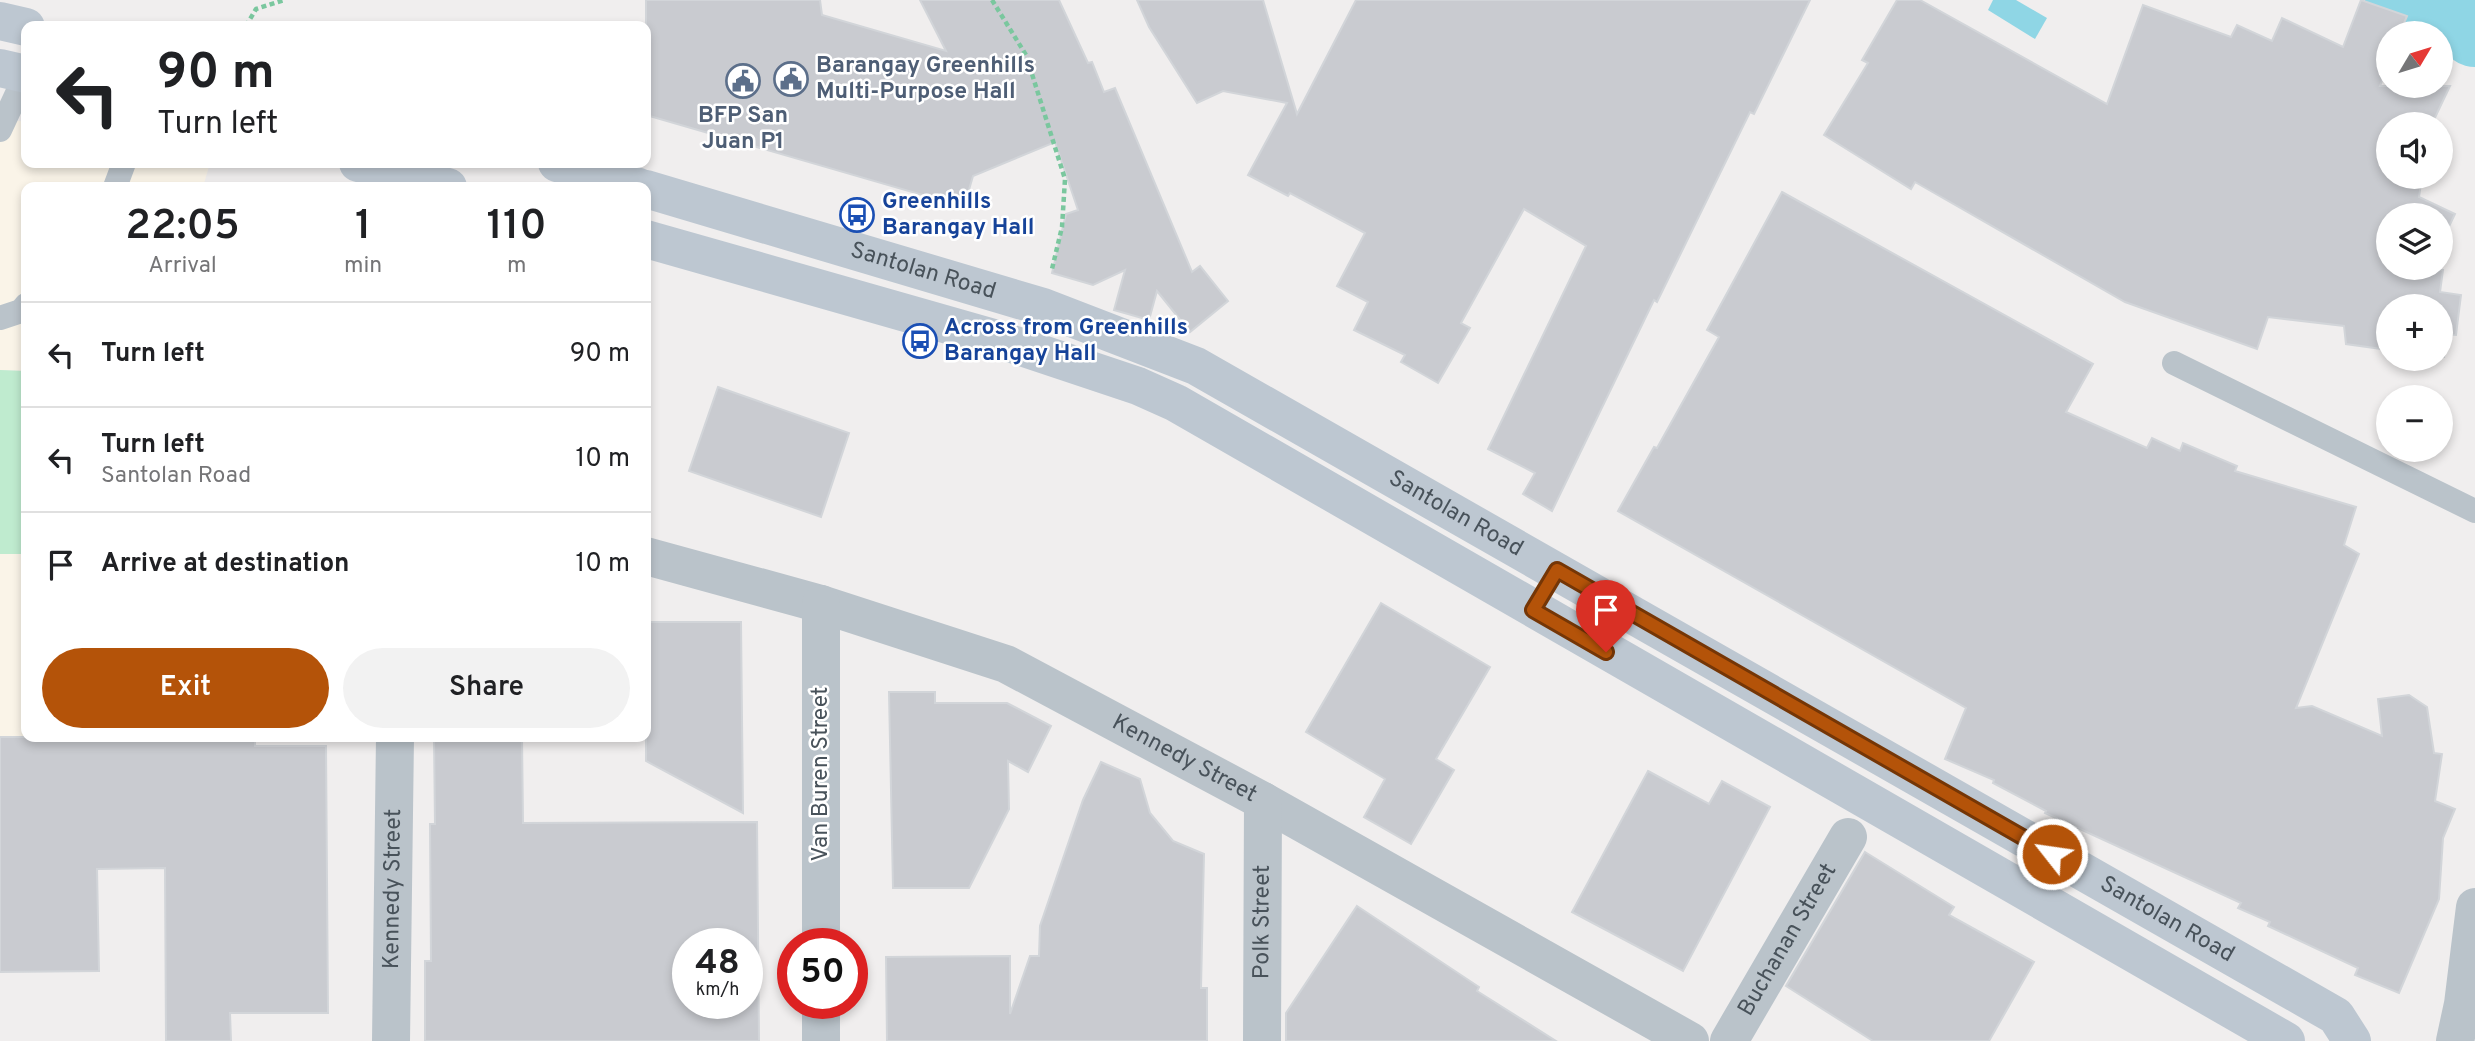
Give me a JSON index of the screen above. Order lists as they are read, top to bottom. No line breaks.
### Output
{"streets":{"main road":["Santolan Road"],"street":["Kennedy Street","Van Buren Street","Polk Street","Buchanan Street"]},"crossings":[["Kennedy Street","Van Buren Street"],["Kennedy Street","Polk Street"]],"places":{"public building":["Barangay Greenhills Multi-Purpose Hall","BFP San Juan P1"],"bus stop":["Greenhills Barangay Hall","Across from Greenhills Barangay Hall"]},"north":"top right","page":{"map_buttons":["+","−"],"turn":["90 m","Turn left"],"eta":["22:05","Arrival","1","min","110","m"],"list":[{"name":"Turn left","value":"90 m"},{"name":"Turn left","note":"Santolan Road","value":"10 m"},{"name":"Arrive at destination","value":"10 m"}],"buttons":["Exit","Share"],"speed":"48 km/h","limit":"50"}}
